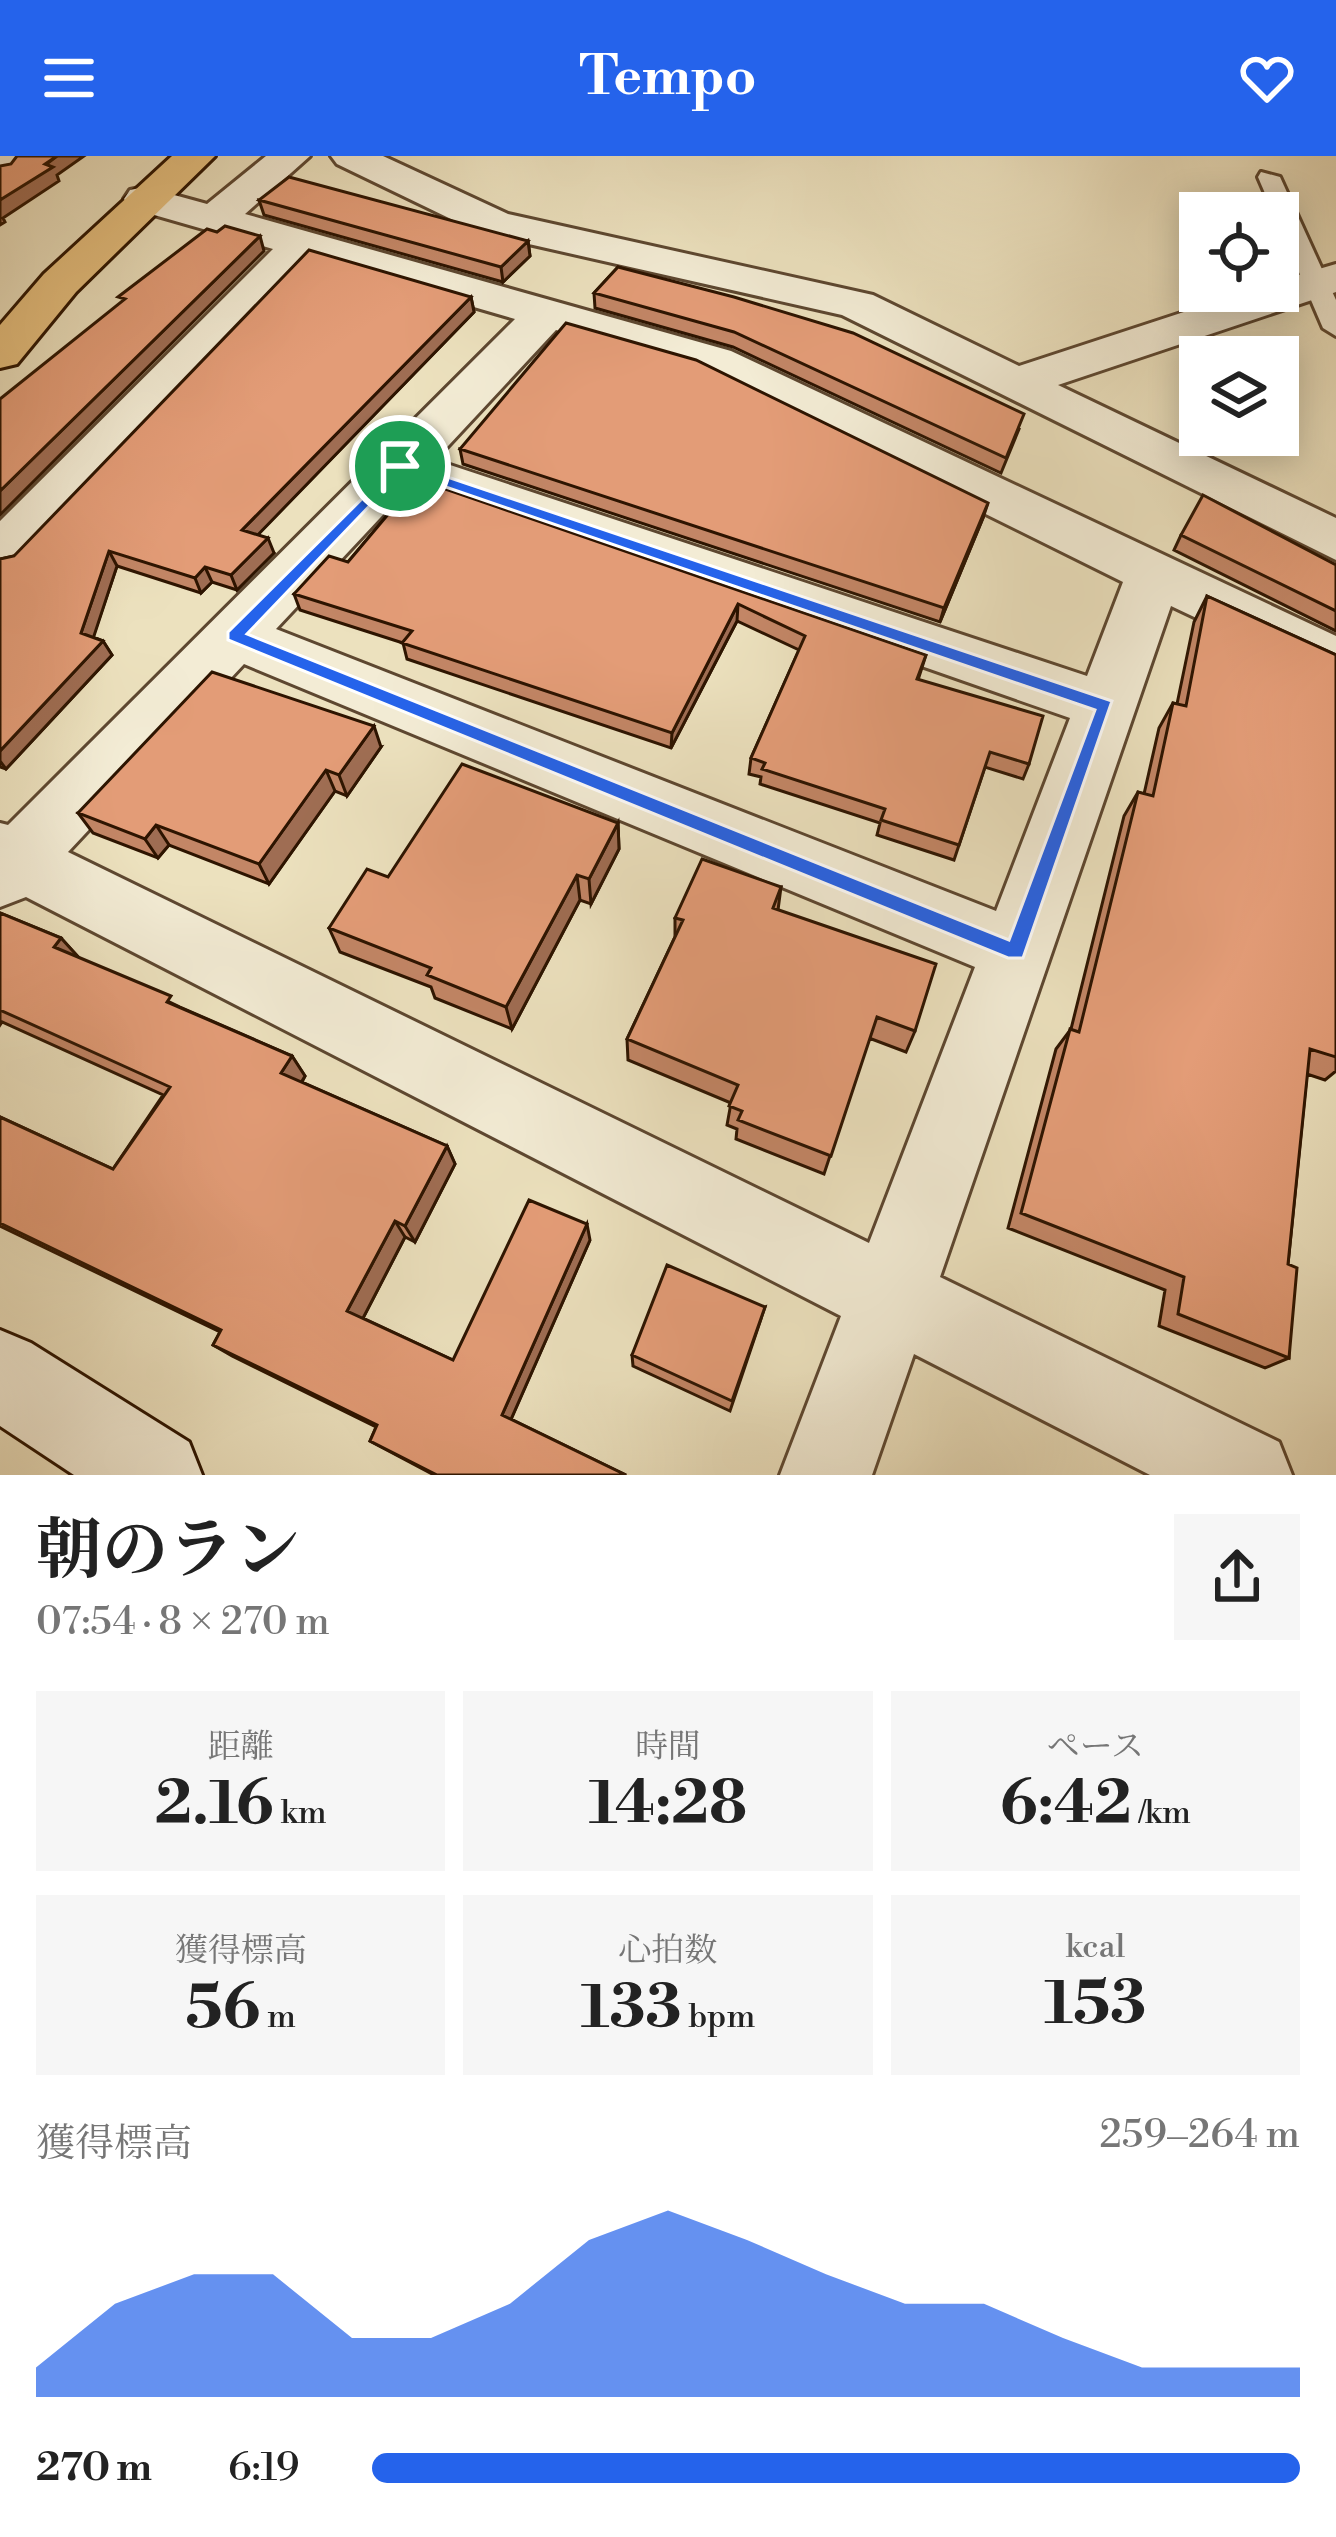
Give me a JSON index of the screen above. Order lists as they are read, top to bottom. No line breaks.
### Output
{"page":{"header":"Tempo","heading":["朝のラン","07:54 · 8 × 270 m"],"stats":[["距離","2.16 km"],["時間","14:28"],["ペース","6:42 /km"],["獲得標高","56 m"],["心拍数","133 bpm"],["kcal","153"]],"chart":["獲得標高","259–264 m"],"list":[{"name":"270 m","note":"6:19"}]}}
